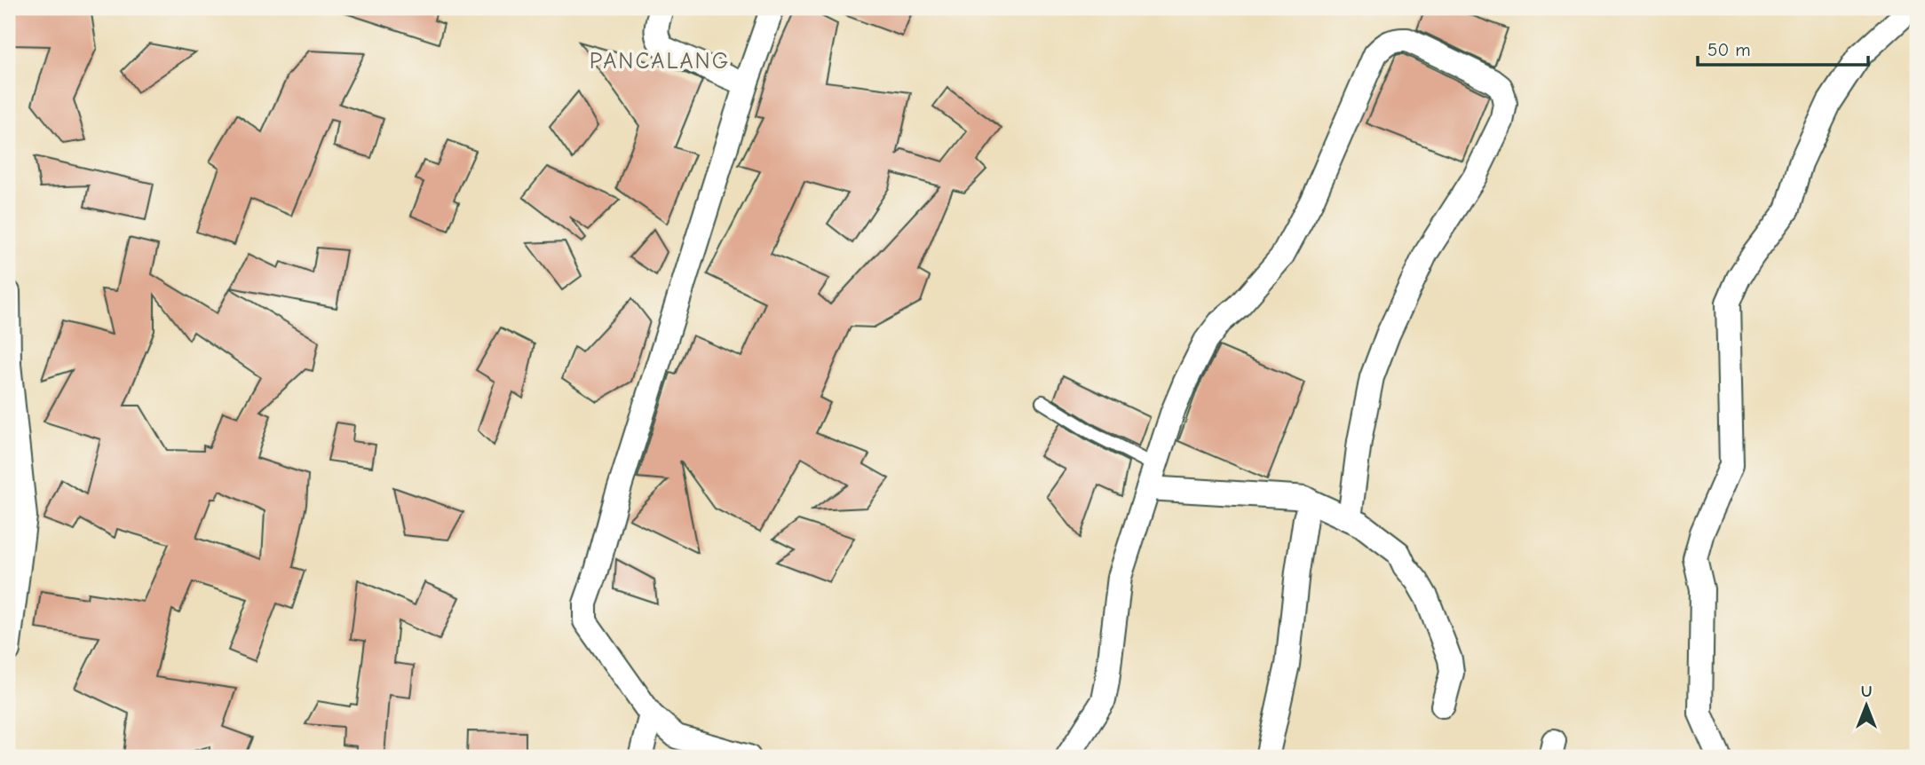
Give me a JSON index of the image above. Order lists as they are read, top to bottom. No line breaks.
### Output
{"districts":["PANCALANG"],"scale_bar":"50 m","north":"top"}
